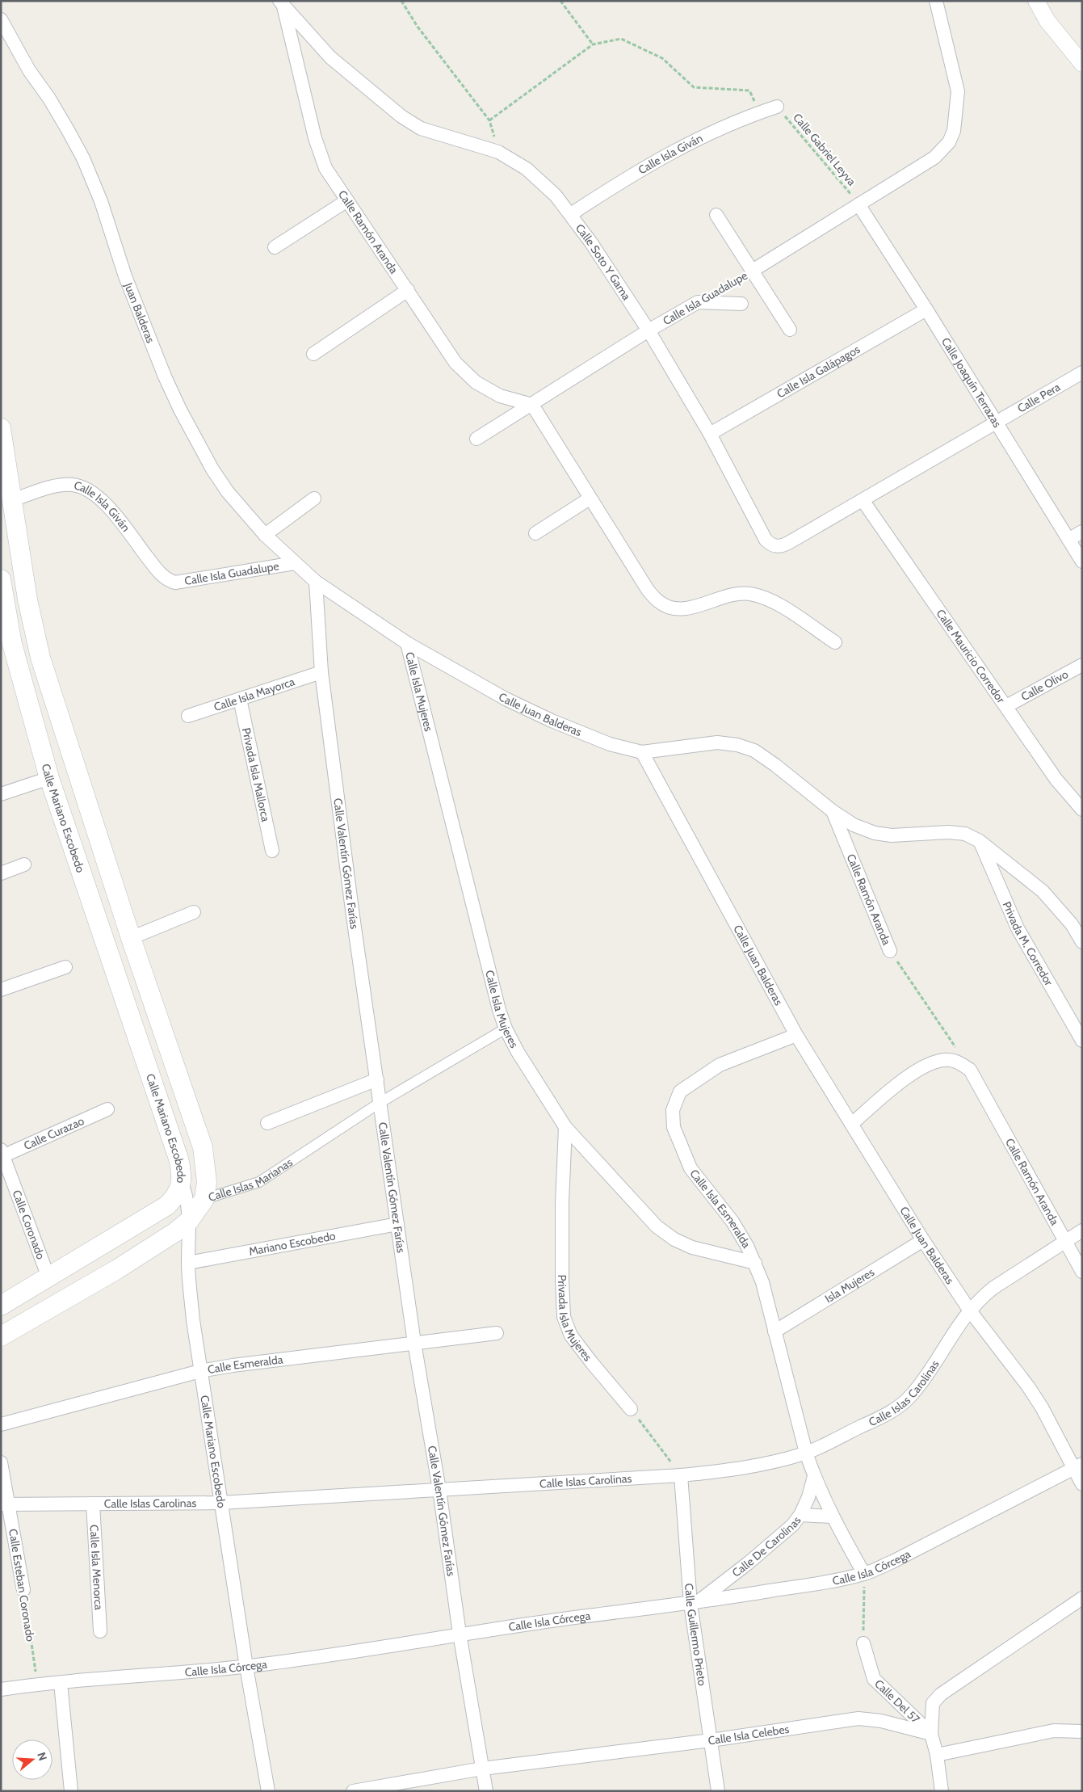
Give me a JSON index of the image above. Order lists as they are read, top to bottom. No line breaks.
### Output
{"streets":{"main road":["Calle Mariano Escobedo","Calle Islas Marianas"],"street":["Calle Isla Giván","Calle Ramón Aranda","Calle Soto Y Gama","Calle Isla Guadalupe","Juan Balderas","Calle Isla Galápagos","Calle Joaquín Terrazas","Calle Pera","Calle Mauricio Corredor","Calle Olivo","Calle Isla Mujeres","Calle Isla Mayorca","Calle Juan Balderas","Privada Isla Mallorca","Calle Valentín Gómez Farías","Privada M. Corredor","Calle Curazao","Calle Isla Esmeralda","Calle Coronado","Mariano Escobedo","Isla Mujeres","Privada Isla Mujeres","Calle Esmeralda","Calle Islas Carolinas","Calle De Carolinas","Calle Isla Córcega","Calle Isla Menorca","Calle Esteban Coronado","Calle Guillermo Prieto","Calle Del 57","Calle Isla Celebes"],"path":["Calle Gabriel Leyva"]},"crossings":[["Calle Gabriel Leyva","Calle Isla Giván"],["Calle Gabriel Leyva","Calle Isla Guadalupe"],["Calle Gabriel Leyva","Calle Joaquín Terrazas"],["Calle Isla Giván","Calle Soto Y Gama"],["Calle Isla Giván","Calle Isla Guadalupe"],["Calle Ramón Aranda","Calle Soto Y Gama"],["Calle Ramón Aranda","Calle Isla Guadalupe"],["Calle Ramón Aranda","Calle Islas Carolinas"],["Calle Soto Y Gama","Calle Isla Guadalupe"],["Calle Soto Y Gama","Calle Isla Galápagos"],["Calle Soto Y Gama","Calle Pera"],["Calle Isla Guadalupe","Juan Balderas"],["Calle Isla Guadalupe","Calle Joaquín Terrazas"],["Juan Balderas","Calle Juan Balderas"],["Juan Balderas","Calle Valentín Gómez Farías"],["Calle Isla Galápagos","Calle Joaquín Terrazas"],["Calle Joaquín Terrazas","Calle Pera"],["Calle Pera","Calle Mauricio Corredor"],["Calle Mauricio Corredor","Calle Olivo"],["Calle Isla Mujeres","Calle Juan Balderas"],["Calle Isla Mujeres","Calle Islas Marianas"],["Calle Isla Mujeres","Calle Isla Esmeralda"],["Calle Isla Mujeres","Privada Isla Mujeres"],["Calle Isla Mayorca","Privada Isla Mallorca"],["Calle Isla Mayorca","Calle Valentín Gómez Farías"],["Calle Juan Balderas","Calle Valentín Gómez Farías"],["Calle Juan Balderas","Calle Isla Esmeralda"],["Calle Juan Balderas","Isla Mujeres"],["Calle Juan Balderas","Calle Islas Carolinas"],["Calle Juan Balderas","Calle Isla Córcega"],["Calle Mariano Escobedo","Calle Islas Marianas"],["Calle Mariano Escobedo","Mariano Escobedo"],["Calle Mariano Escobedo","Calle Esmeralda"],["Calle Mariano Escobedo","Calle Islas Carolinas"],["Calle Mariano Escobedo","Calle Isla Córcega"],["Calle Valentín Gómez Farías","Calle Islas Marianas"],["Calle Valentín Gómez Farías","Mariano Escobedo"],["Calle Valentín Gómez Farías","Calle Esmeralda"],["Calle Valentín Gómez Farías","Calle Islas Carolinas"],["Calle Valentín Gómez Farías","Calle Isla Córcega"],["Calle Valentín Gómez Farías","Calle Isla Celebes"],["Calle Curazao","Calle Coronado"],["Calle Isla Esmeralda","Isla Mujeres"],["Calle Isla Esmeralda","Calle Islas Carolinas"],["Calle Islas Carolinas","Calle Isla Menorca"],["Calle Islas Carolinas","Calle Esteban Coronado"],["Calle Islas Carolinas","Calle Guillermo Prieto"],["Calle De Carolinas","Calle Isla Córcega"],["Calle De Carolinas","Calle Guillermo Prieto"],["Calle Isla Córcega","Calle Esteban Coronado"],["Calle Isla Córcega","Calle Guillermo Prieto"],["Calle Guillermo Prieto","Calle Isla Celebes"],["Calle Del 57","Calle Isla Celebes"]],"north":"right"}
